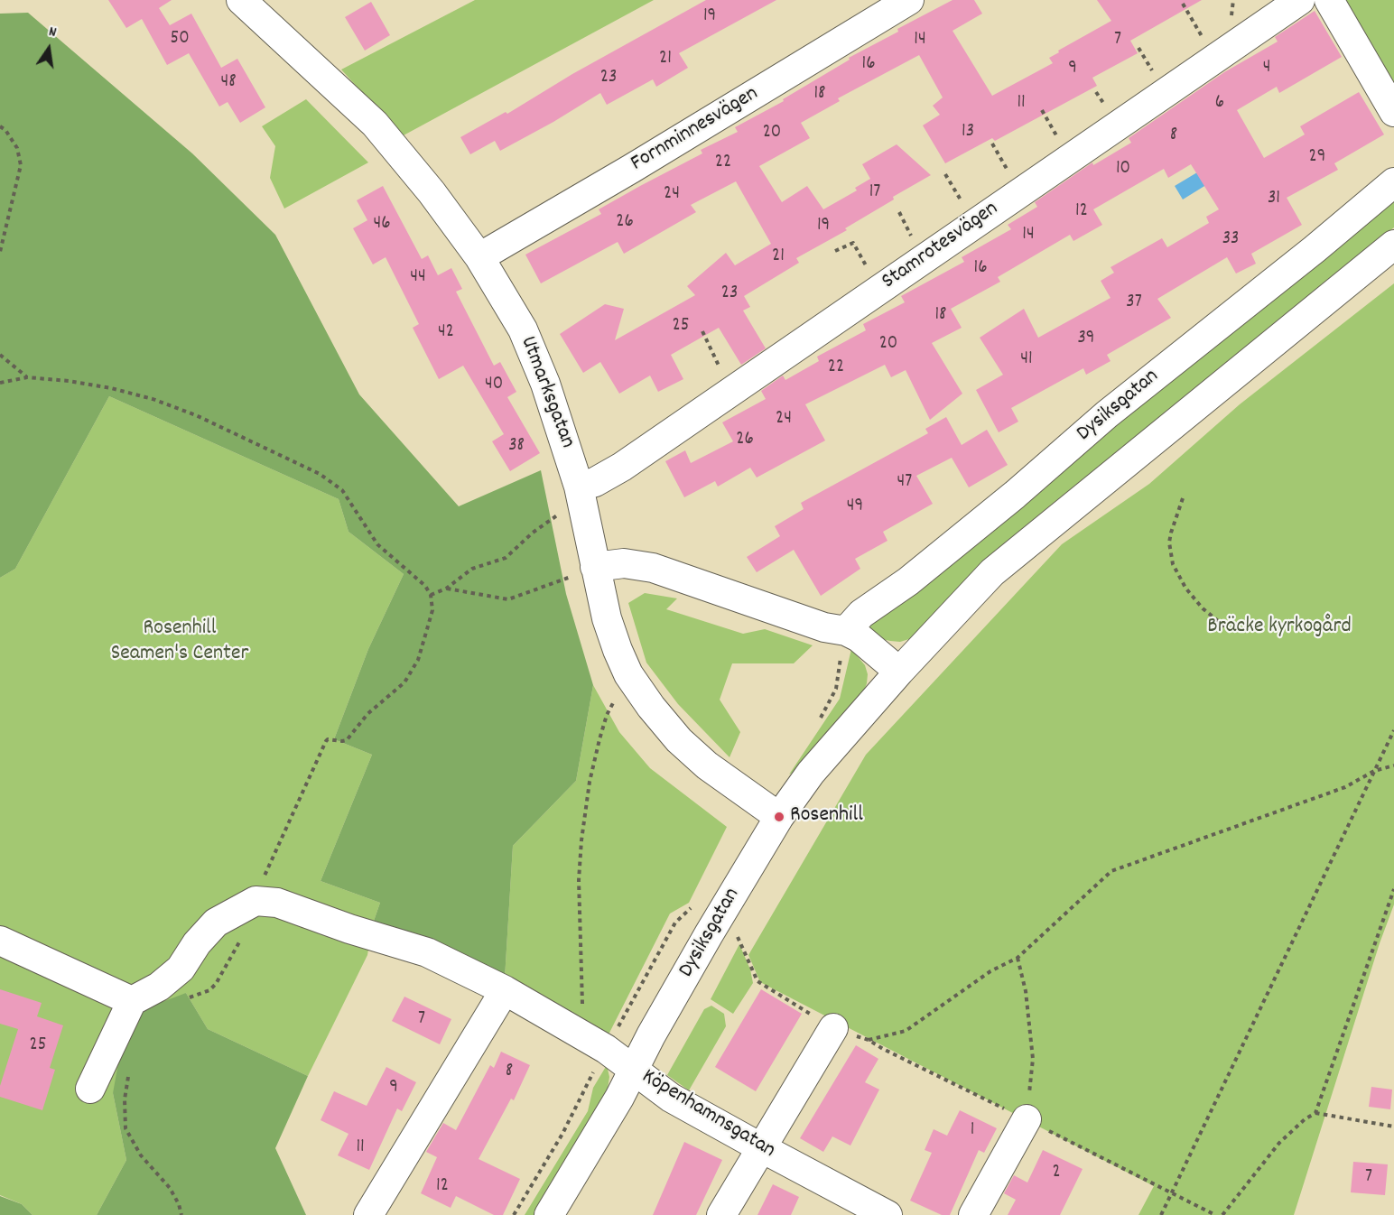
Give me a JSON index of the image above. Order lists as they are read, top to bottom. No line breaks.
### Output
{"streets":{"street":["Fornminnesvägen","Stamrotesvägen","Utmarksgatan","Dysiksgatan","Köpenhamnsgatan"]},"crossings":[["Fornminnesvägen","Utmarksgatan"],["Stamrotesvägen","Utmarksgatan"],["Utmarksgatan","Dysiksgatan"],["Dysiksgatan","Köpenhamnsgatan"]],"parks":["Bräcke kyrkogård","Rosenhill Seamen's Center"],"places":["Rosenhill"],"house_numbers":["19","50","14","7","21","16","4","9","23","48","18","11","6","13","20","8","29","22","10","17","24","31","12","26","46","19","14","33","21","16","44","23","37","18","25","42","39","20","41","22","40","24","26","38","47","49","7","25","8","9","1","11","2","7","12"],"north":"top"}
